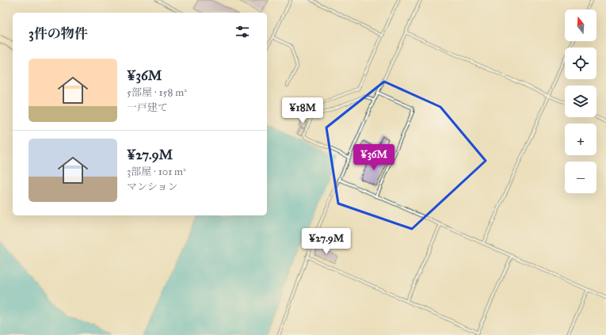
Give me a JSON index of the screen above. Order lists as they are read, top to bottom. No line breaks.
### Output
{"north":"top","page":{"map_buttons":["+","−"],"heading":"3件の物件","list":[{"name":"¥36M","note":"5部屋 · 158 m² · 一戸建て"},{"name":"¥27.9M","note":"3部屋 · 101 m² · マンション"}],"price":["¥18M","¥36M","¥27.9M"]}}
